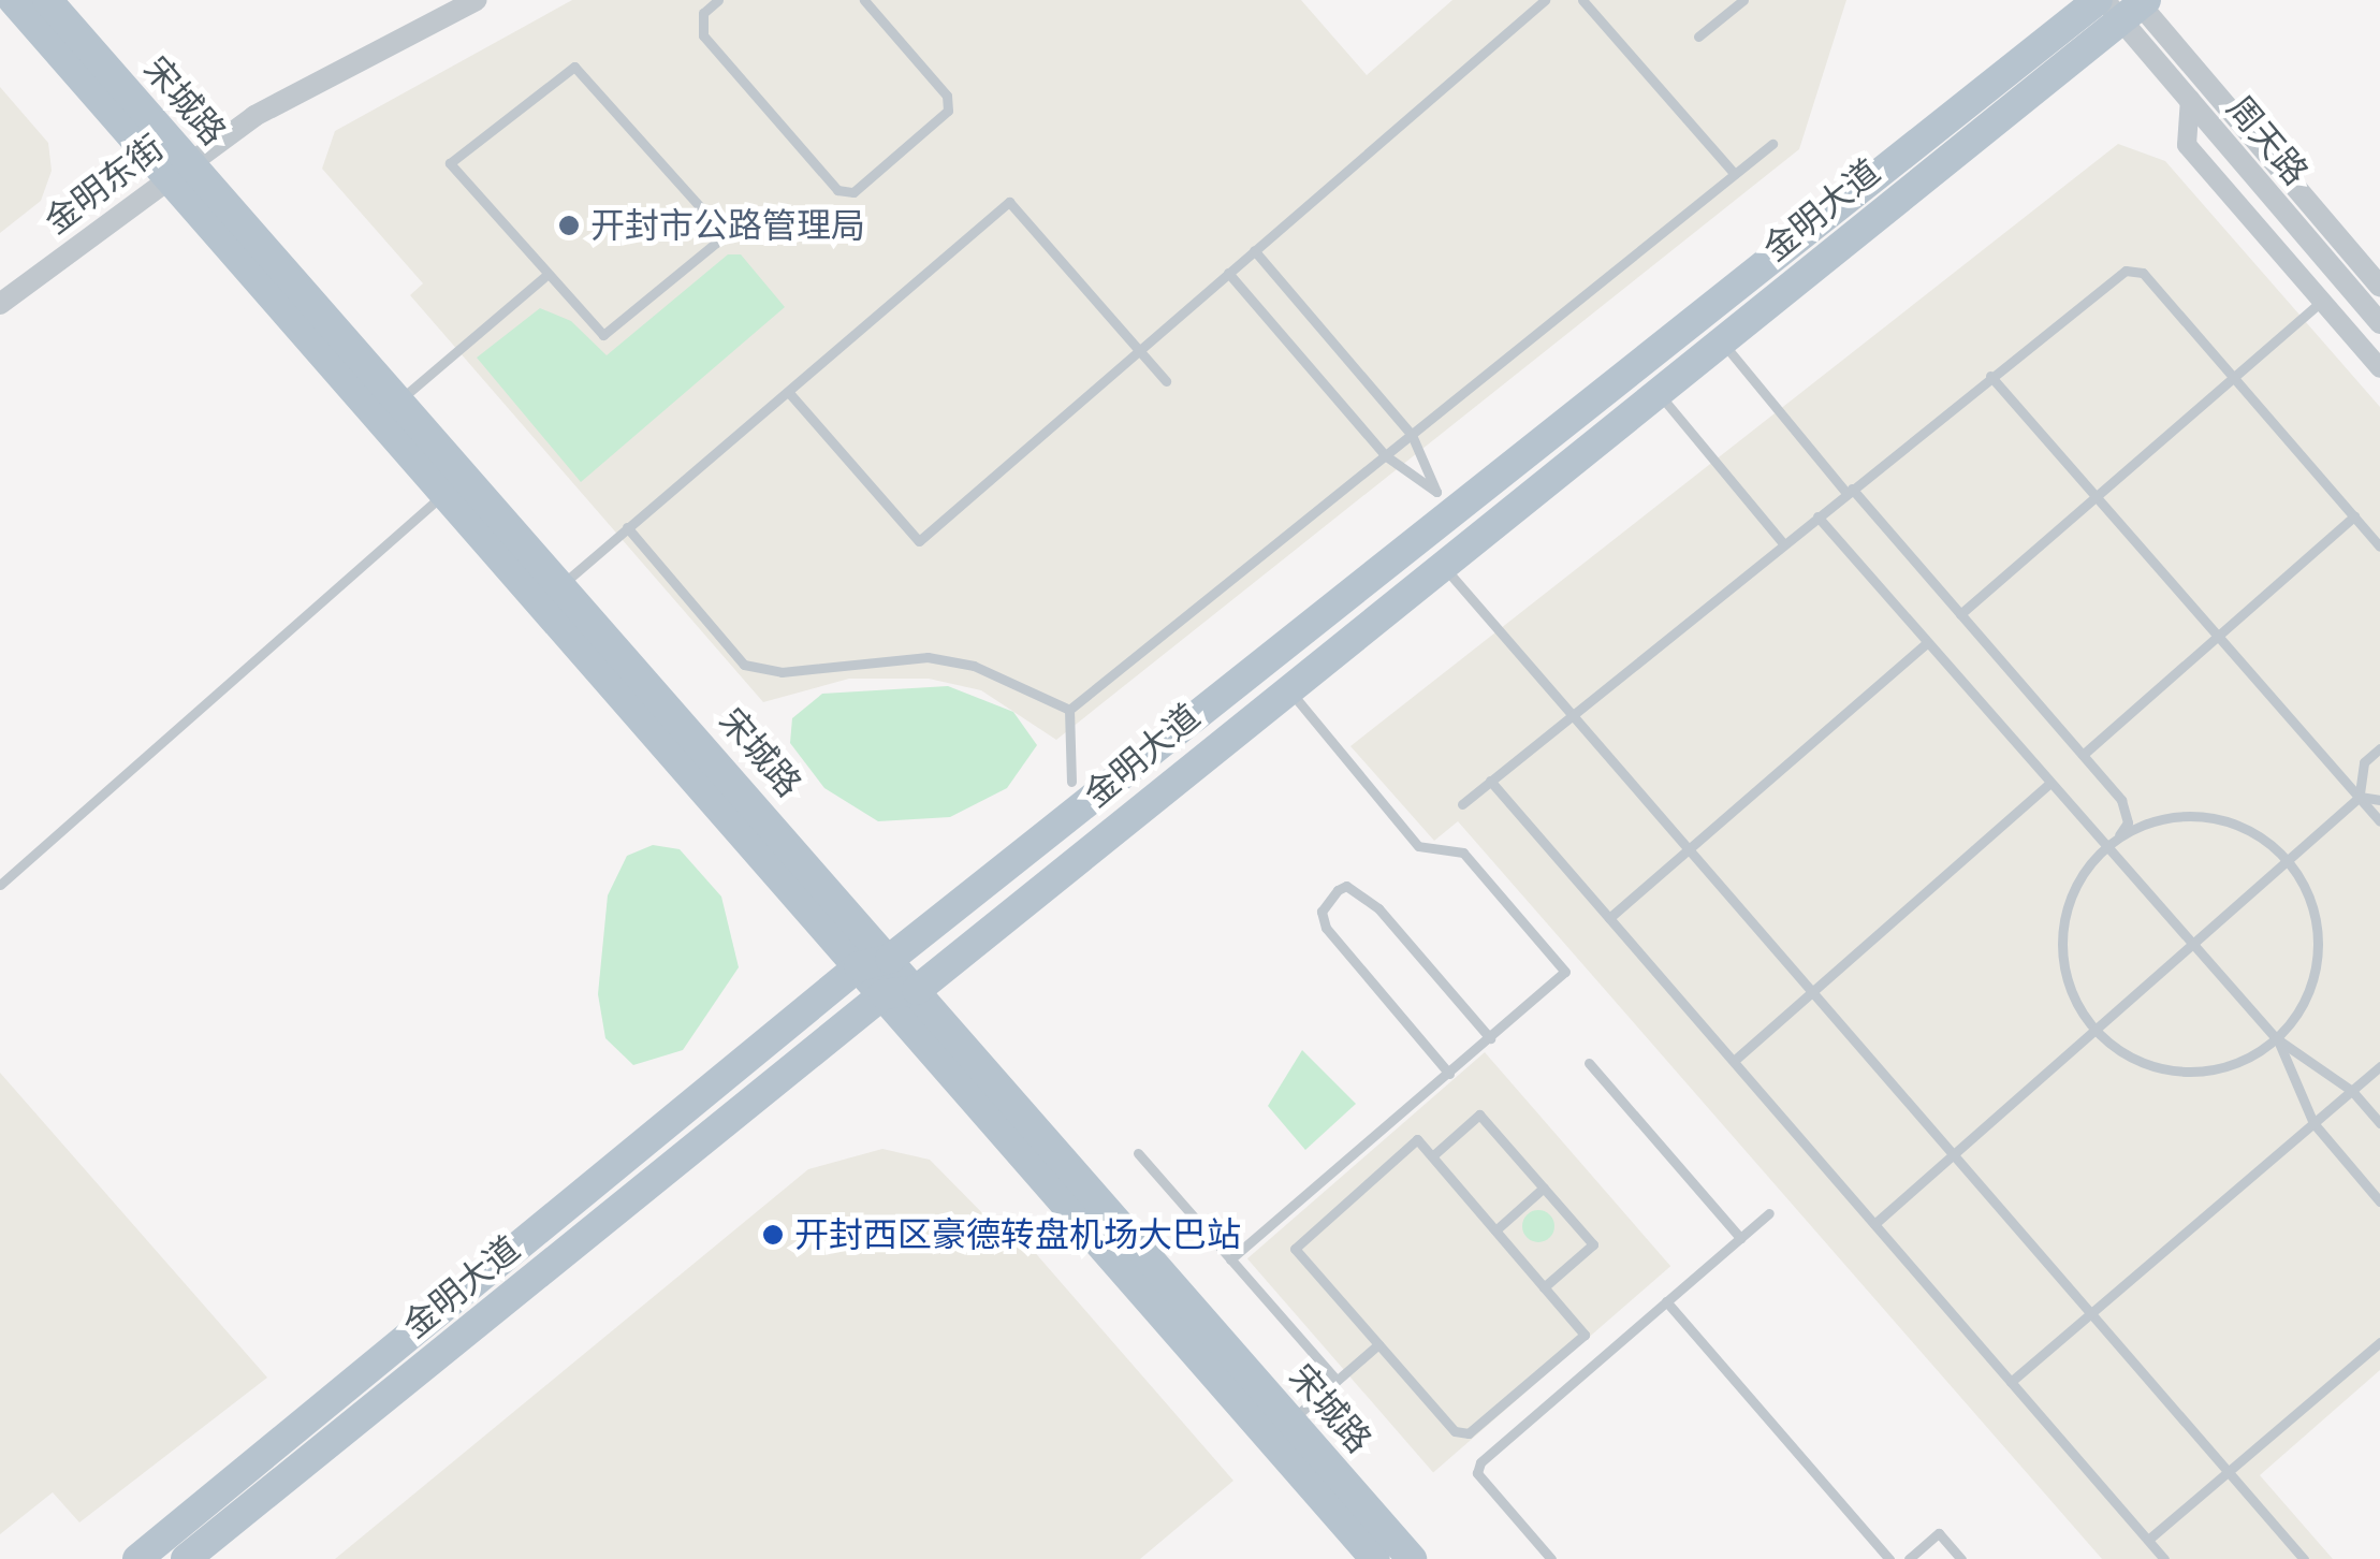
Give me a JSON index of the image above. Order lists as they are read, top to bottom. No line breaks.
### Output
{"streets":{"main road":["宋城路","金明大道"],"street":["周天路","金明东街"]},"crossings":[["宋城路","金明东街"],["宋城路","金明大道"],["周天路","金明大道"]],"places":["开封市公路管理局","开封西区豪德转盘机场大巴站"]}
